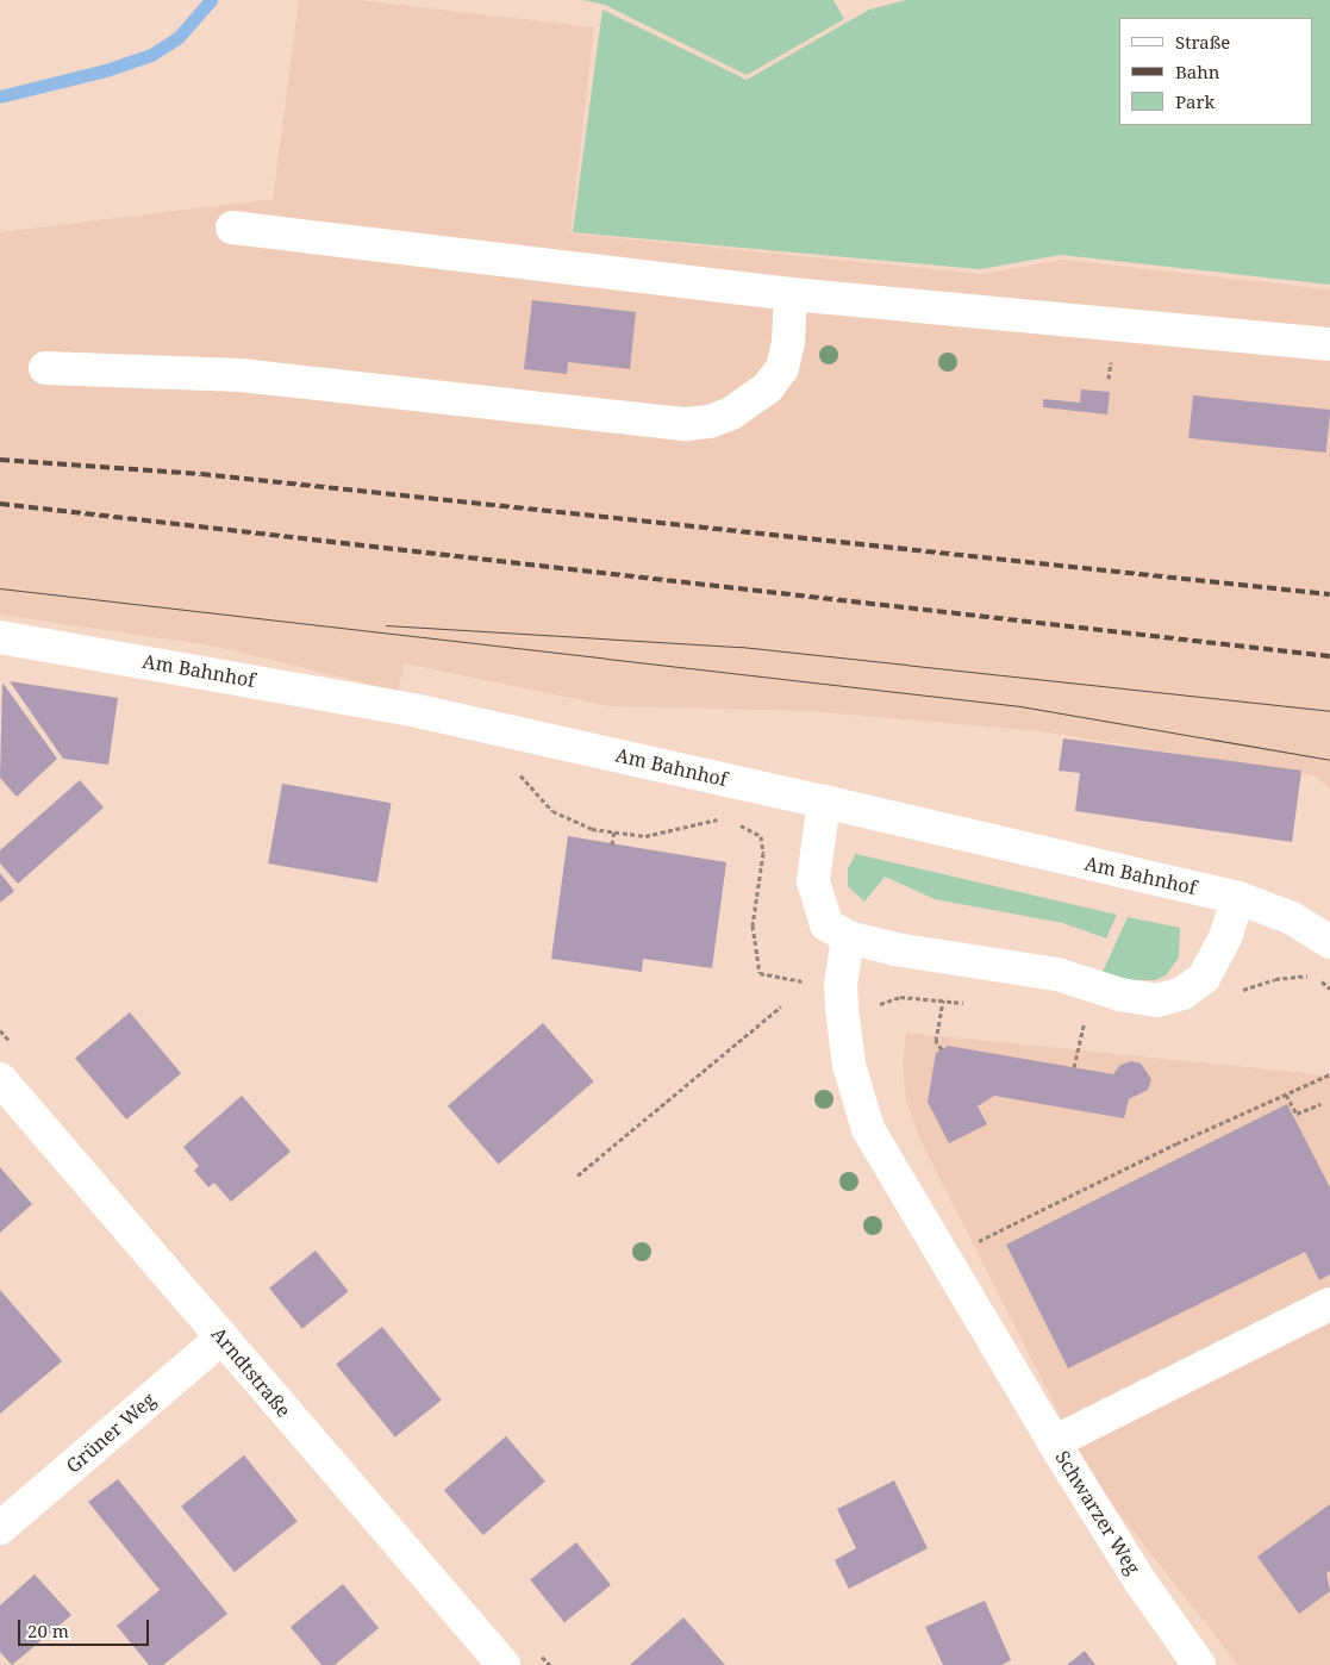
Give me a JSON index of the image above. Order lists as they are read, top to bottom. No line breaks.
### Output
{"streets":{"main road":["Am Bahnhof","Arndtstraße","Grüner Weg","Schwarzer Weg"]},"crossings":[["Arndtstraße","Grüner Weg"]],"legend":["Straße","Bahn","Park"],"scale_bar":"20 m"}
